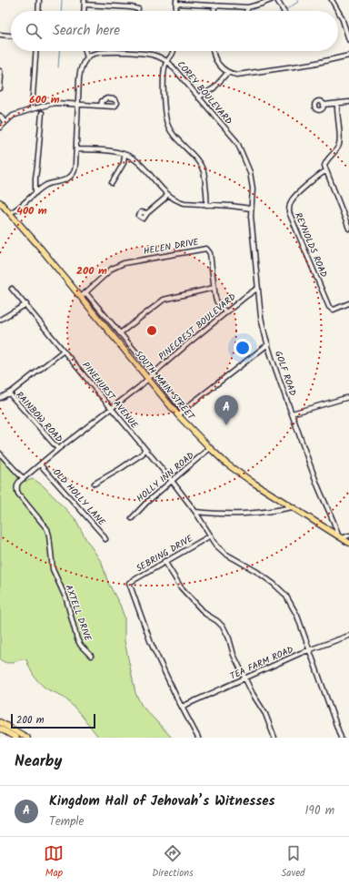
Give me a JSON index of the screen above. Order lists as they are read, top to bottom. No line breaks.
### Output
{"streets":{"main road":["SOUTH MAIN STREET"],"street":["COREY BOULEVARD","REYNOLDS ROAD","HELEN DRIVE","PINECREST BOULEVARD","GOLF ROAD","PINEHURST AVENUE","RAINBOW ROAD","HOLLY INN ROAD","OLD HOLLY LANE","SEBRING DRIVE","AXTELL DRIVE","TEA FARM ROAD"]},"crossings":[["COREY BOULEVARD","GOLF ROAD"],["HELEN DRIVE","PINECREST BOULEVARD"],["HELEN DRIVE","SOUTH MAIN STREET"],["PINECREST BOULEVARD","GOLF ROAD"],["PINECREST BOULEVARD","SOUTH MAIN STREET"],["PINECREST BOULEVARD","PINEHURST AVENUE"],["PINECREST BOULEVARD","RAINBOW ROAD"],["PINECREST BOULEVARD","OLD HOLLY LANE"],["PINECREST BOULEVARD","AXTELL DRIVE"],["GOLF ROAD","SOUTH MAIN STREET"],["SOUTH MAIN STREET","HOLLY INN ROAD"],["PINEHURST AVENUE","HOLLY INN ROAD"],["PINEHURST AVENUE","SEBRING DRIVE"],["PINEHURST AVENUE","TEA FARM ROAD"],["SEBRING DRIVE","TEA FARM ROAD"]],"scale_bar":"200 m","page":{"search":"Search here","pins":"A","scale":"200 m","heading":"Nearby","list":[{"mark":"A","name":"Kingdom Hall of Jehovah’s Witnesses","note":"Temple","value":"190 m"}],"nav":["Map","Directions","Saved"]},"rings":["600 m","400 m","200 m"]}
